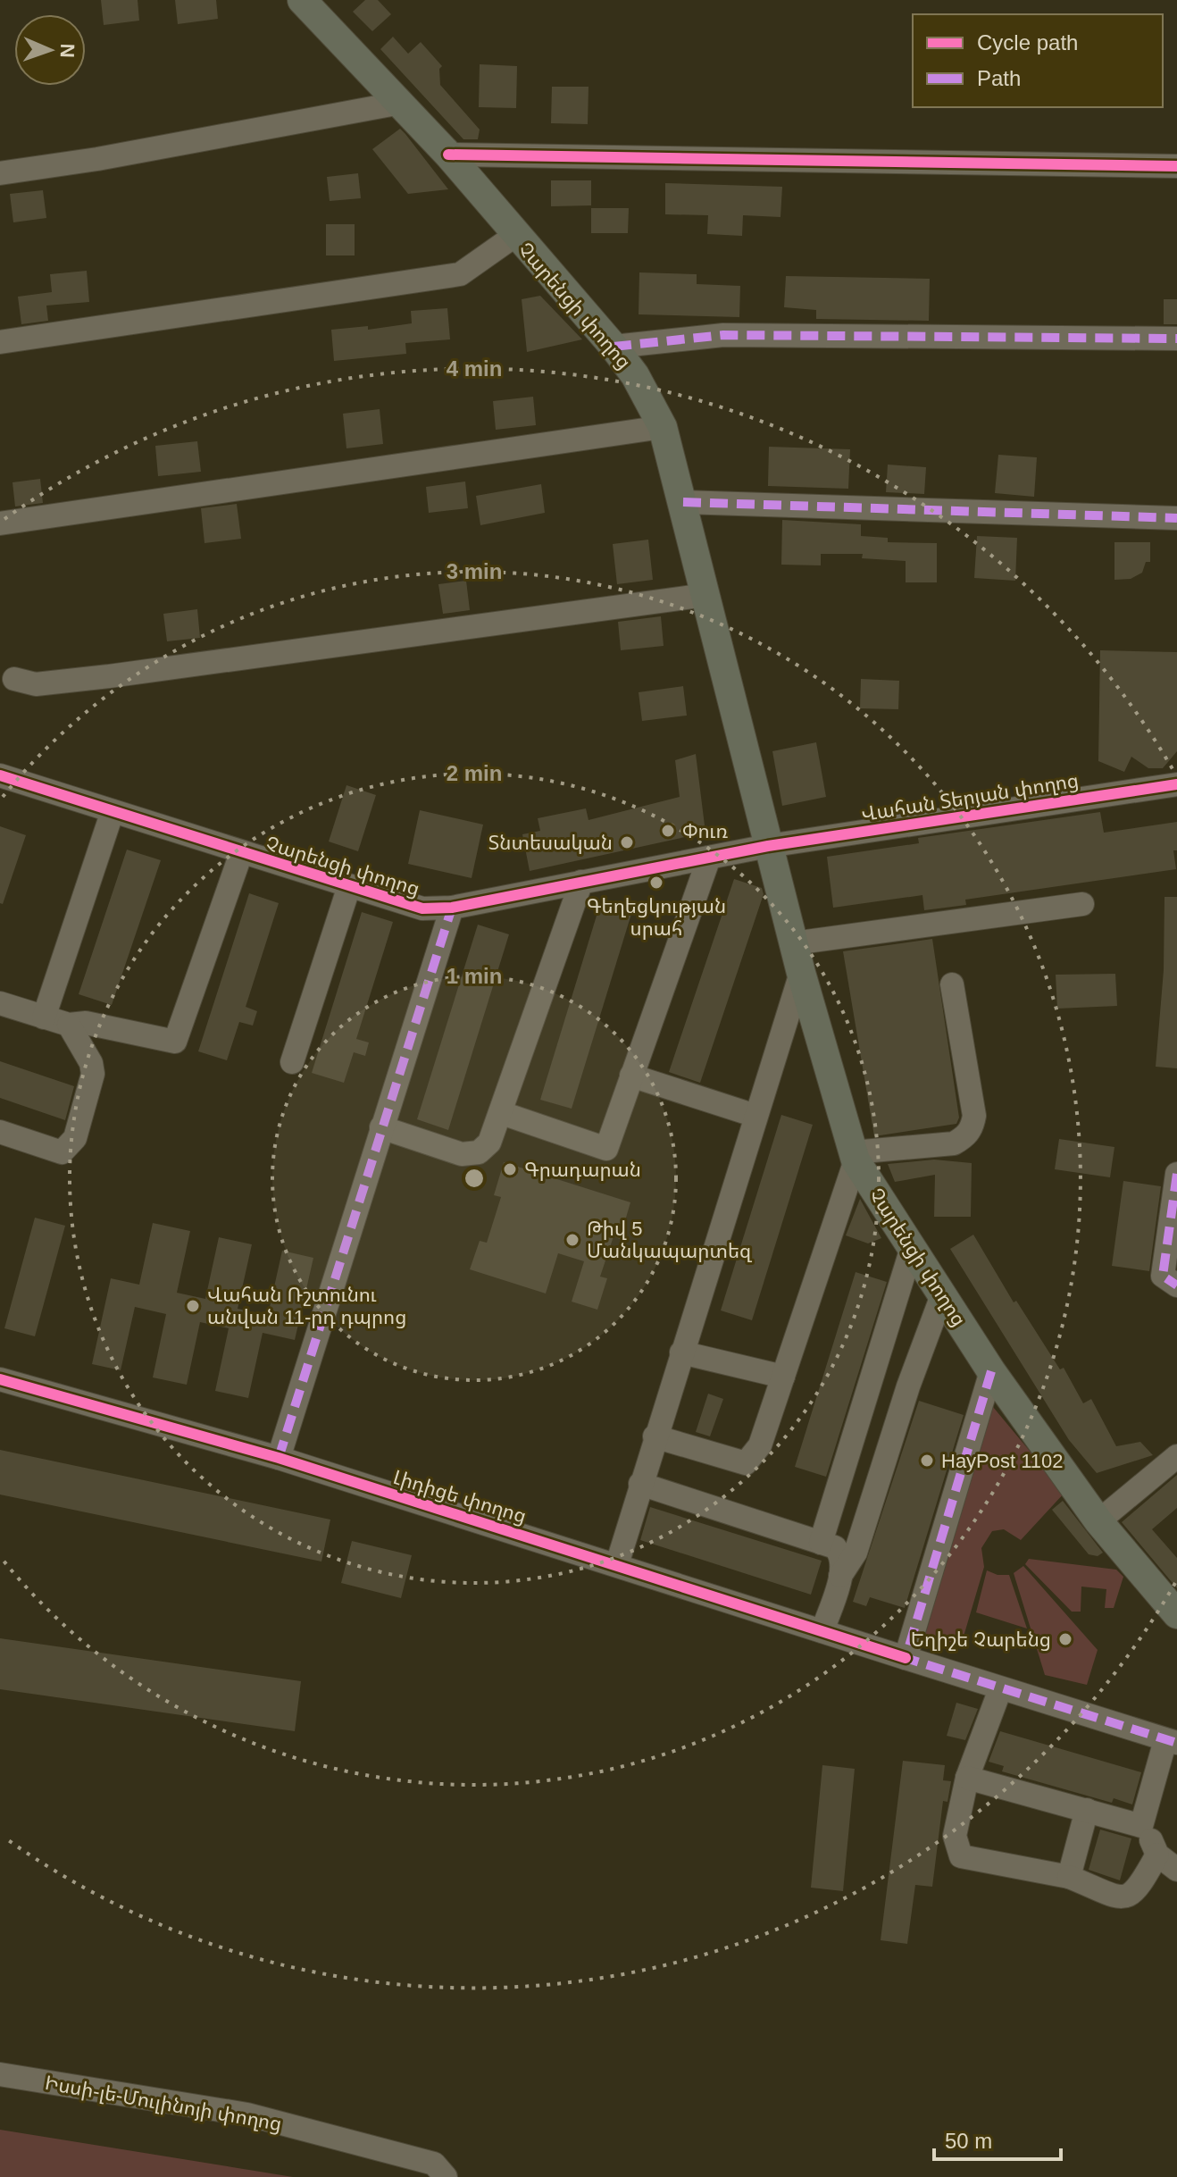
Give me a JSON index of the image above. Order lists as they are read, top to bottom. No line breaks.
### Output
{"streets":{"main road":["Չարենցի փողոց"],"street":["Վահան Տերյան փողոց","Լիդիցե փողոց","Իսսի-լե-Մուլինոյի փողոց"]},"crossings":[["Չարենցի փողոց","Վահան Տերյան փողոց"]],"places":["Փուռ","Տնտեսական","Գեղեցկության սրահ","Գրադարան","Թիվ 5 Մանկապարտեզ","Վահան Ռշտունու անվան 11-րդ դպրոց","HayPost 1102","Եղիշե Չարենց"],"legend":["Cycle path","Path"],"scale_bar":"50 m","north":"right","rings":["4 min","3 min","2 min","1 min"]}
